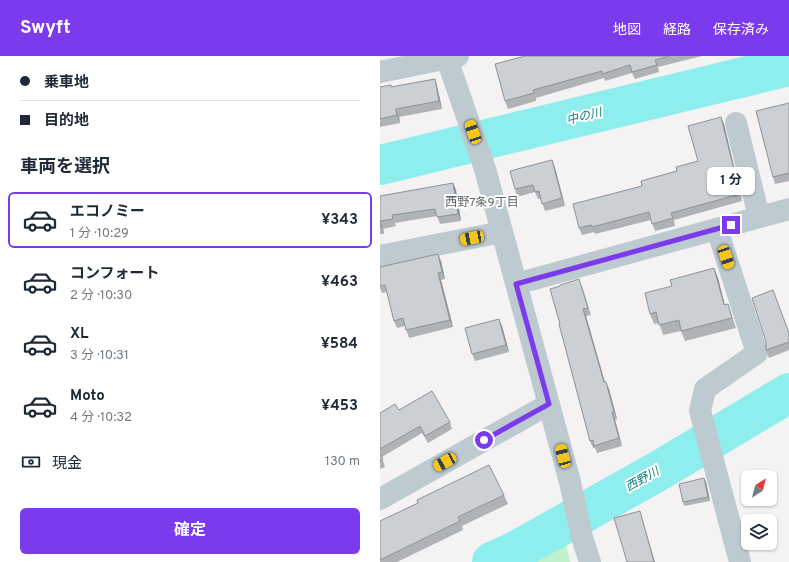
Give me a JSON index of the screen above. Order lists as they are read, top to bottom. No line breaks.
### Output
{"districts":["西野7条9丁目"],"water":["中の川","西野川"],"north":"top right","page":{"header":"Swyft","nav":["地図","経路","保存済み"],"banner":["乗車地","目的地"],"heading":"車両を選択","bubble":"1 分","list":[{"name":"エコノミー","note":"1 分 · 10:29","value":"¥343"},{"name":"コンフォート","note":"2 分 · 10:30","value":"¥463"},{"name":"XL","note":"3 分 · 10:31","value":"¥584"},{"name":"Moto","note":"4 分 · 10:32","value":"¥453"}],"pay":["現金","130 m"],"buttons":"確定"}}
